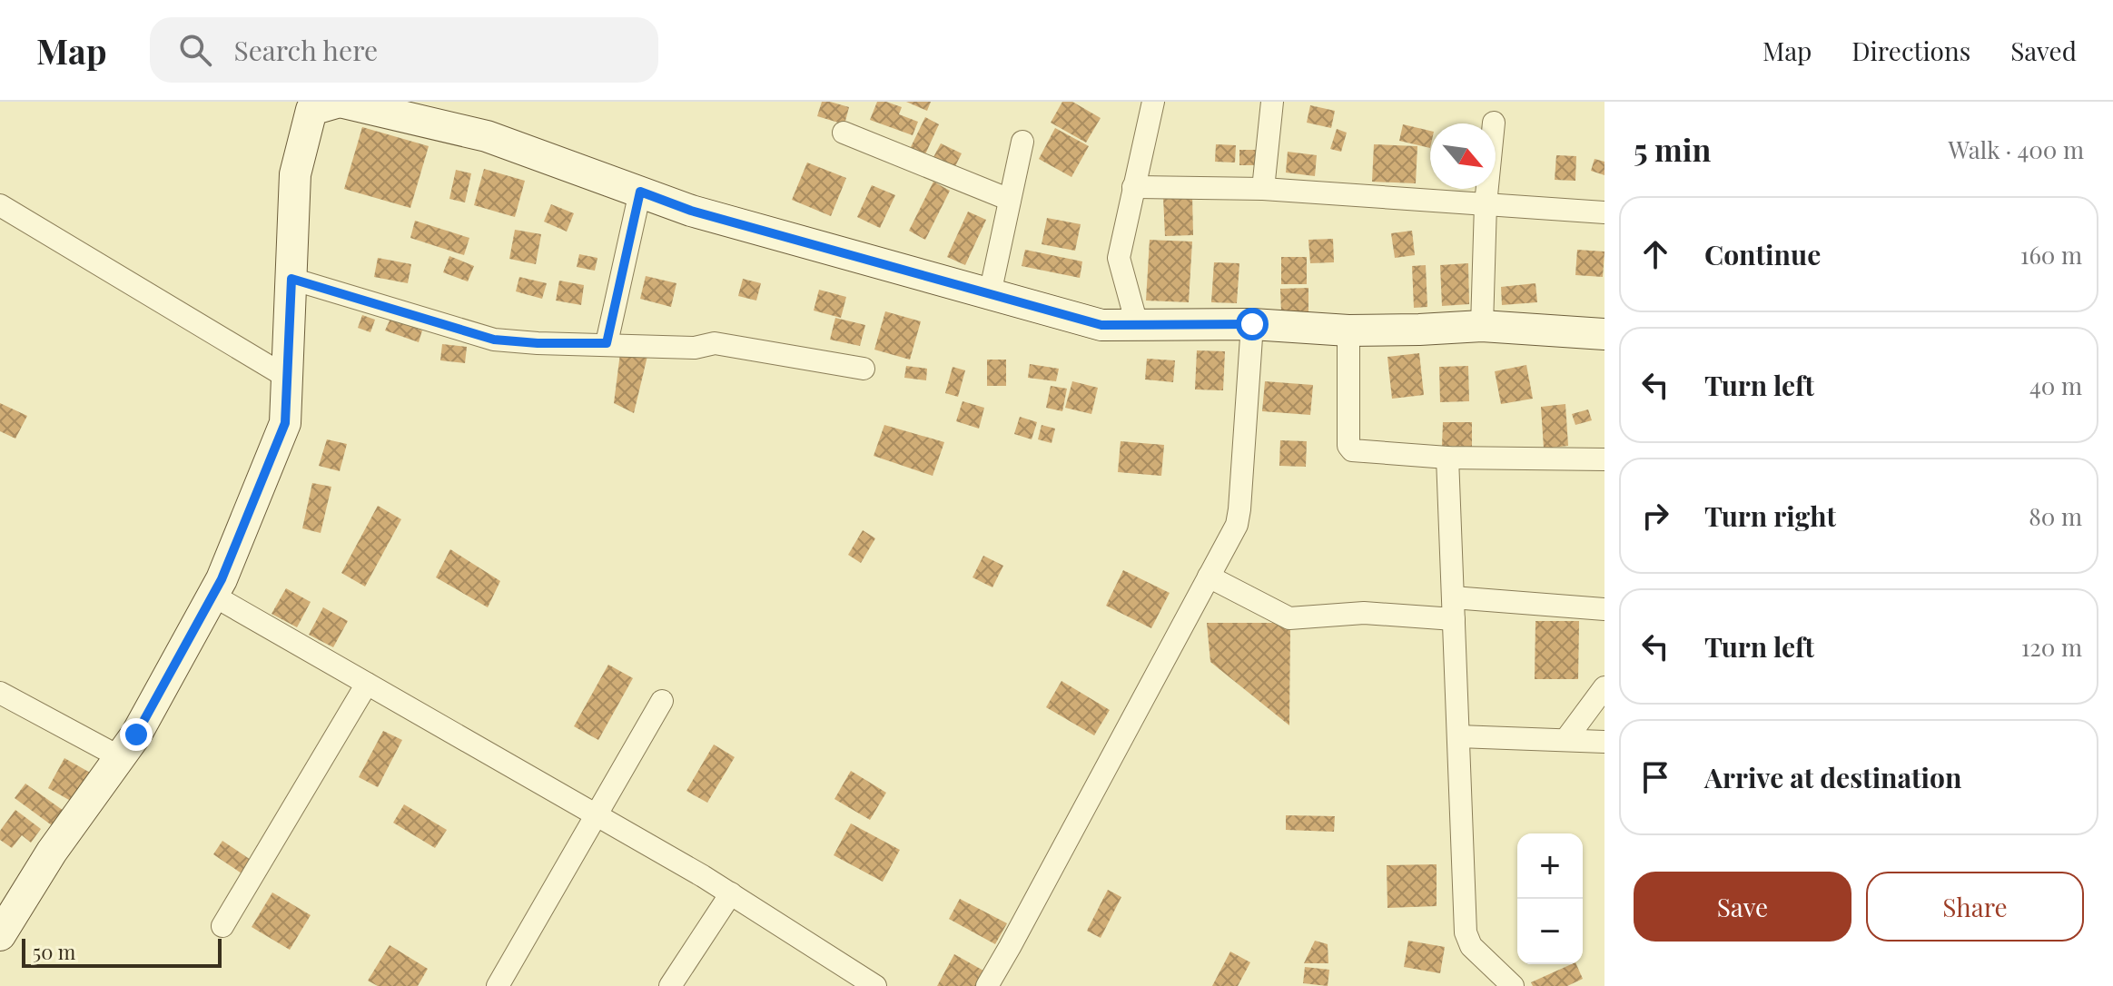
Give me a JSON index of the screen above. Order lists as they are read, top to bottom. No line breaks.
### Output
{"scale_bar":"50 m","north":"bottom right","page":{"header":"Map","search":"Search here","nav":["Map","Directions","Saved"],"heading":["5 min","Walk · 400 m"],"list":[["Continue","160 m"],["Turn left","40 m"],["Turn right","80 m"],["Turn left","120 m"],"Arrive at destination"],"map_buttons":["+","−"],"buttons":["Save","Share"],"scale":"50 m"}}
